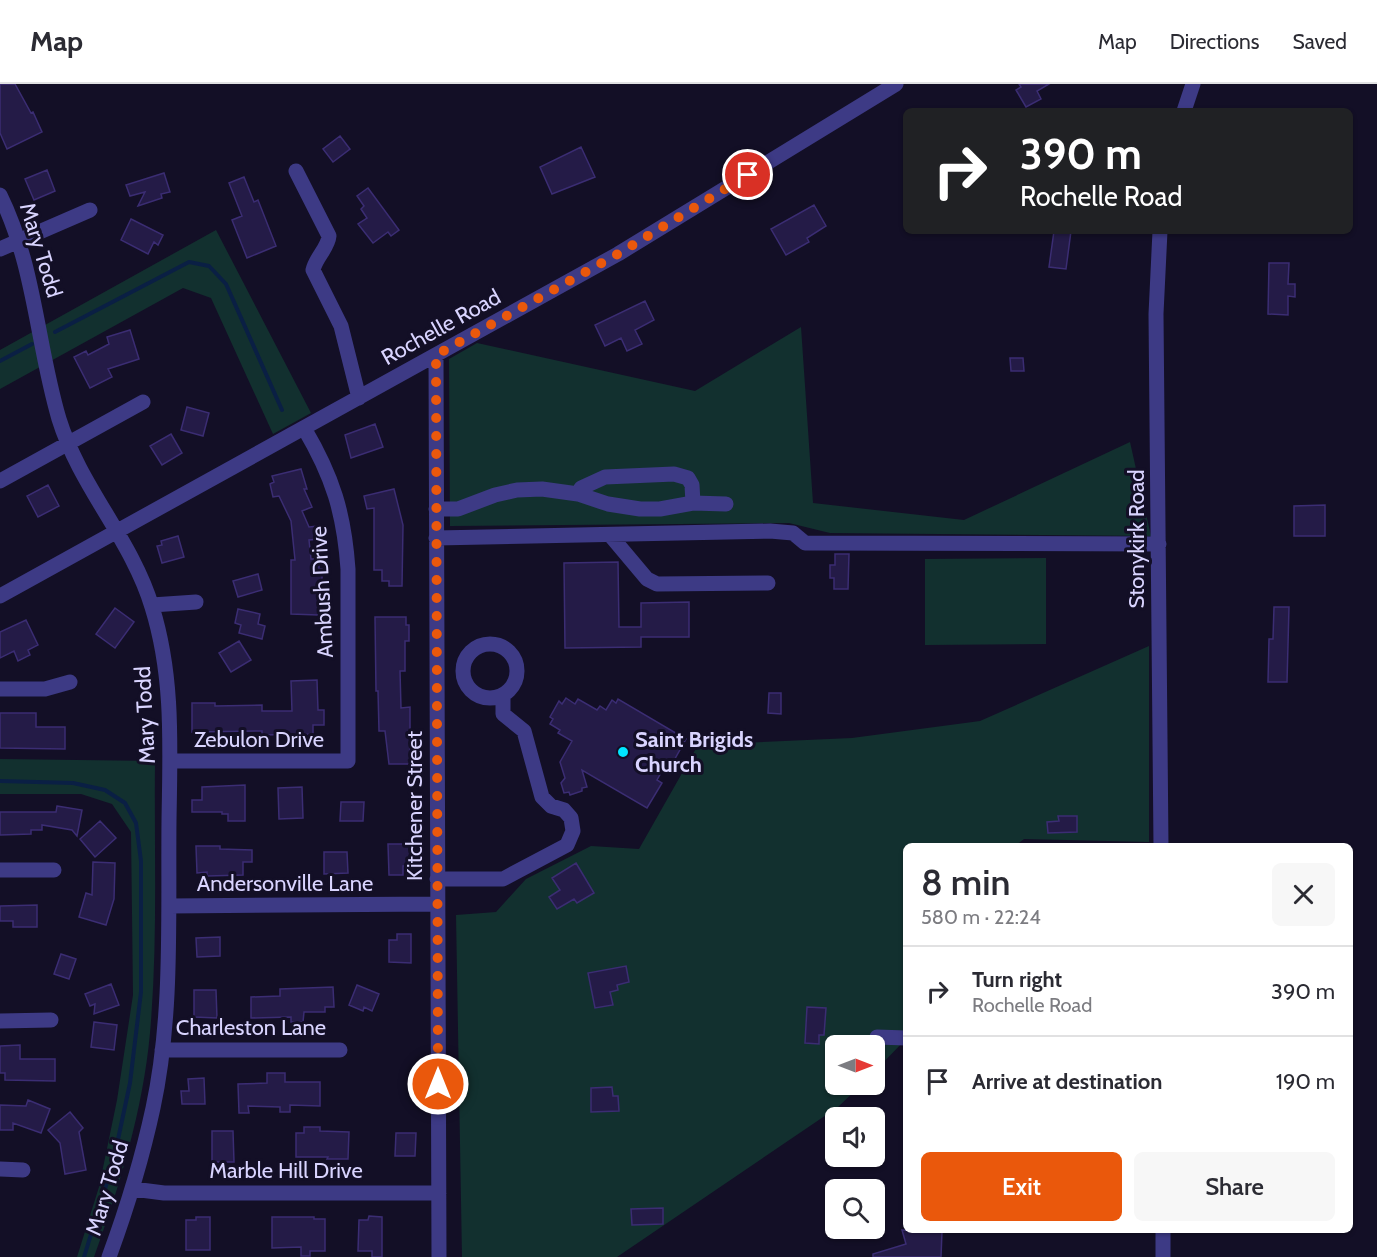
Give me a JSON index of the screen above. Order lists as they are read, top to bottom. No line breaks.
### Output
{"streets":{"street":["Mary Todd","Rochelle Road","Stonykirk Road","Ambush Drive","Zebulon Drive","Kitchener Street","Andersonville Lane","Charleston Lane","Marble Hill Drive"]},"crossings":[["Mary Todd","Rochelle Road"],["Mary Todd","Zebulon Drive"],["Mary Todd","Andersonville Lane"],["Mary Todd","Charleston Lane"],["Mary Todd","Marble Hill Drive"],["Rochelle Road","Ambush Drive"],["Rochelle Road","Kitchener Street"],["Ambush Drive","Zebulon Drive"],["Kitchener Street","Andersonville Lane"],["Kitchener Street","Marble Hill Drive"]],"places":["Saint Brigids Church"],"north":"right","page":{"header":"Map","nav":["Map","Directions","Saved"],"turn":["390 m","Rochelle Road"],"heading":["8 min","580 m · 22:24"],"list":[{"name":"Turn right","note":"Rochelle Road","value":"390 m"},{"name":"Arrive at destination","value":"190 m"}],"buttons":["Exit","Share"]}}
